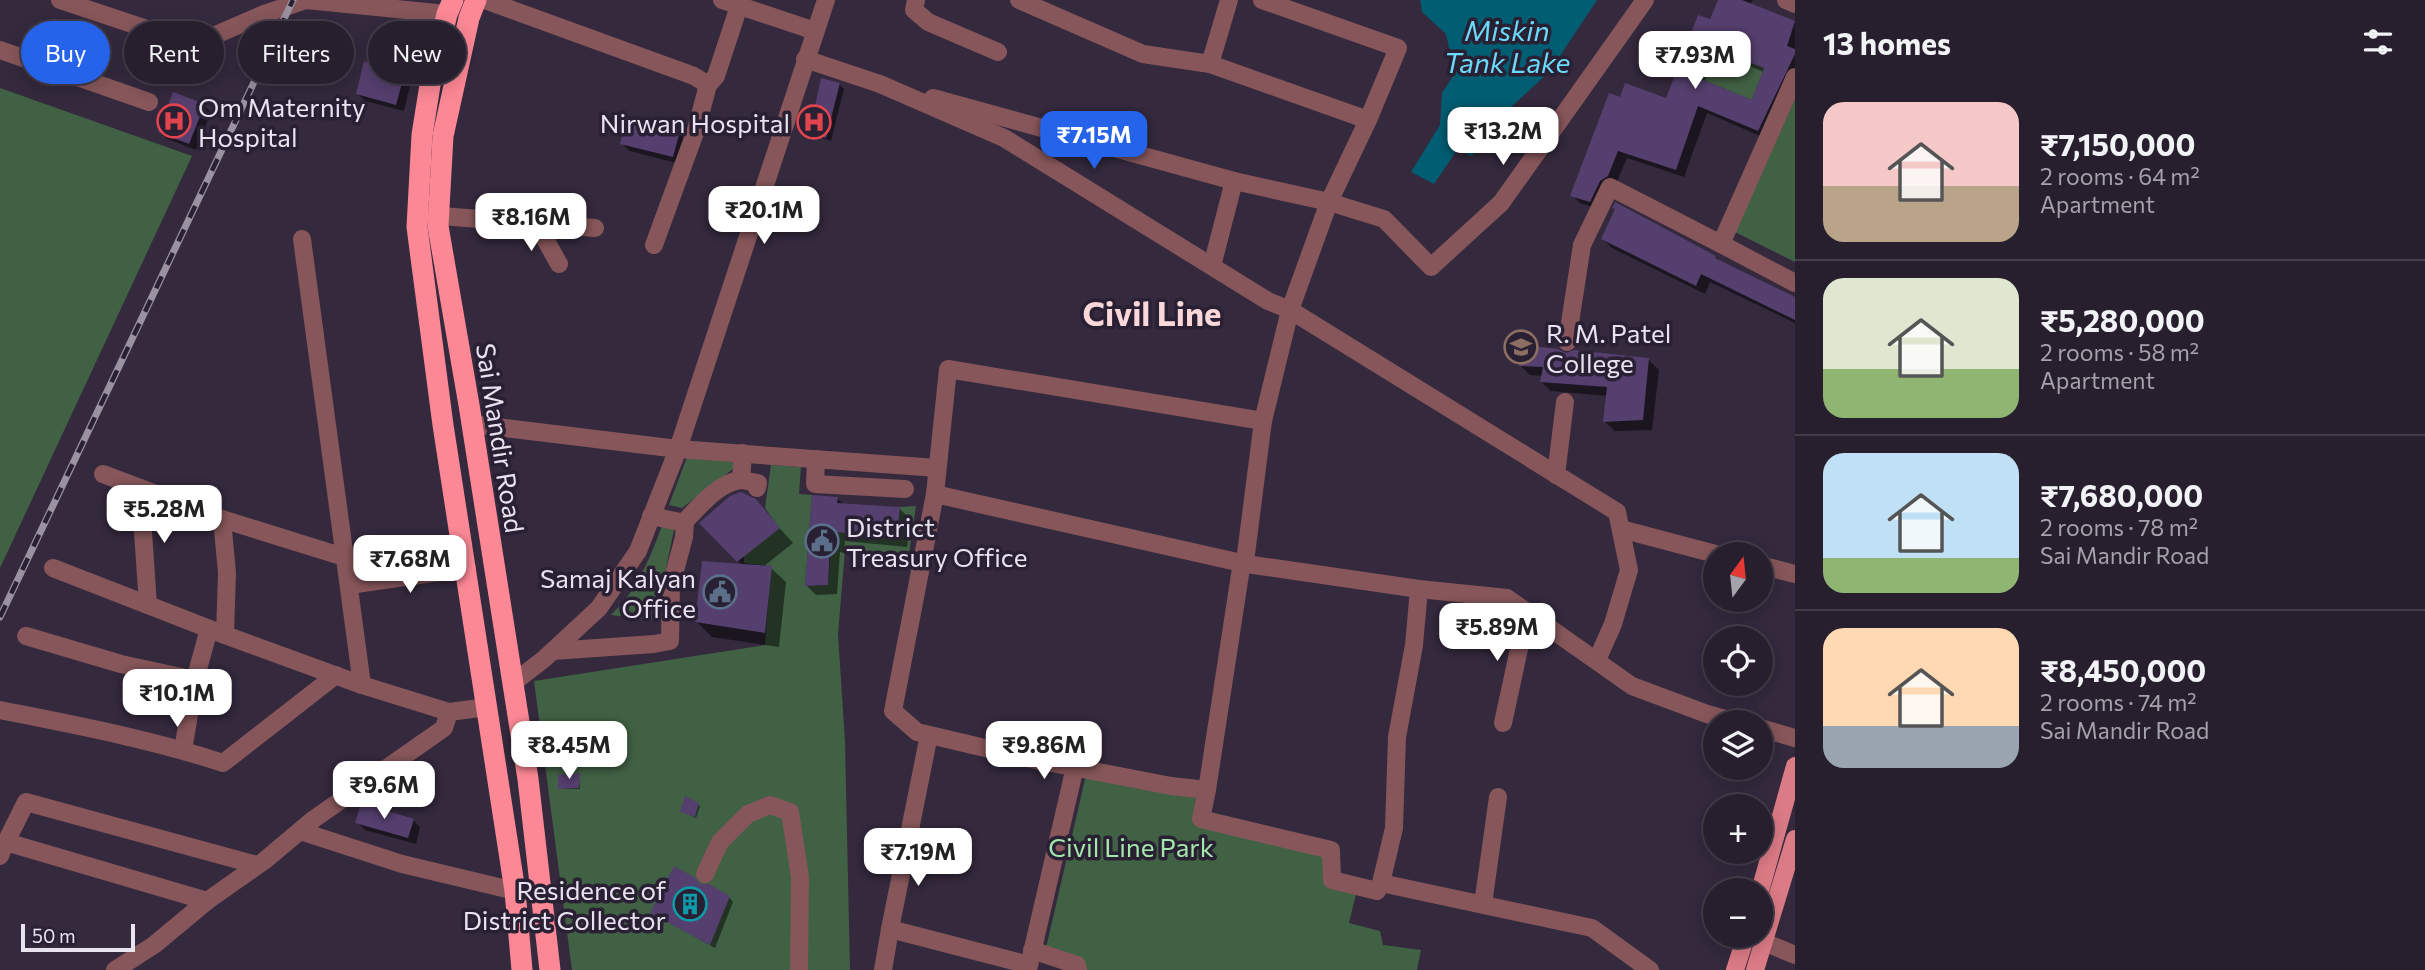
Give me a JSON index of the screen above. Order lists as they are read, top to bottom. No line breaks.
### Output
{"streets":{"highway":["Sai Mandir Road"]},"districts":["Civil Line"],"water":["Miskin Tank Lake"],"parks":["Civil Line Park"],"places":{"hospital":["Om Maternity Hospital","Nirwan Hospital"],"school or university":["R. M. Patel College"],"public building":["District Treasury Office","Samaj Kalyan Office"],"building":["Residence of District Collector"]},"scale_bar":"50 m","north":"top","page":{"heading":"13 homes","chip":["Buy","Rent","Filters","New"],"price":["₹7.93M","₹13.2M","₹7.15M","₹20.1M","₹8.16M","₹5.28M","₹7.68M","₹5.89M","₹10.1M","₹8.45M","₹9.86M","₹9.6M","₹7.19M"],"list":[{"name":"₹7,150,000","note":"2 rooms · 64 m² · Apartment"},{"name":"₹5,280,000","note":"2 rooms · 58 m² · Apartment"},{"name":"₹7,680,000","note":"2 rooms · 78 m² · Sai Mandir Road"},{"name":"₹8,450,000","note":"2 rooms · 74 m² · Sai Mandir Road"}],"map_buttons":["+","−"],"scale":"50 m"}}
